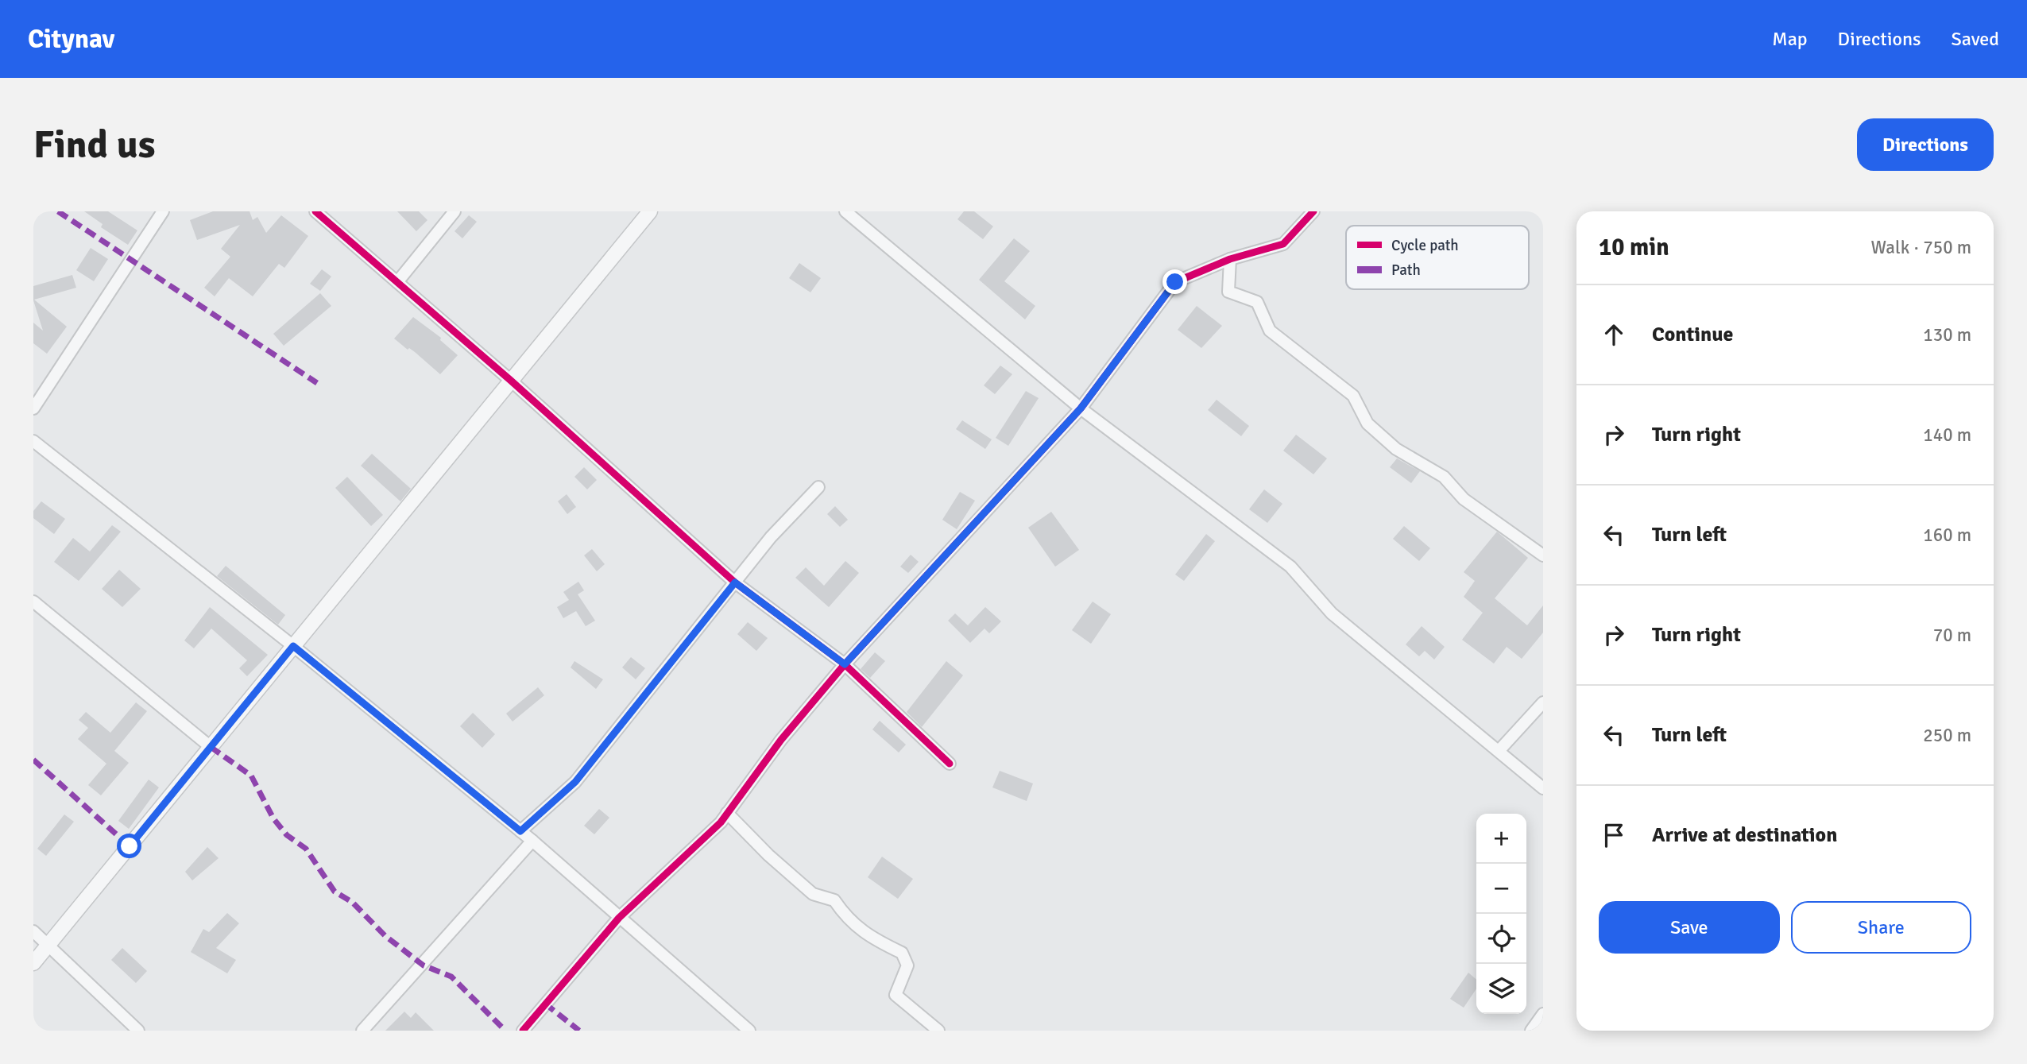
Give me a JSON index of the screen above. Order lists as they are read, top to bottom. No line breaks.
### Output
{"legend":["Cycle path","Path"],"page":{"header":"Citynav","nav":["Map","Directions","Saved"],"buttons":["Directions",["Save","Share"]],"title":"Find us","heading":["10 min","Walk · 750 m"],"list":[["Continue","130 m"],["Turn right","140 m"],["Turn left","160 m"],["Turn right","70 m"],["Turn left","250 m"],"Arrive at destination"],"map_buttons":["+","−"]}}
